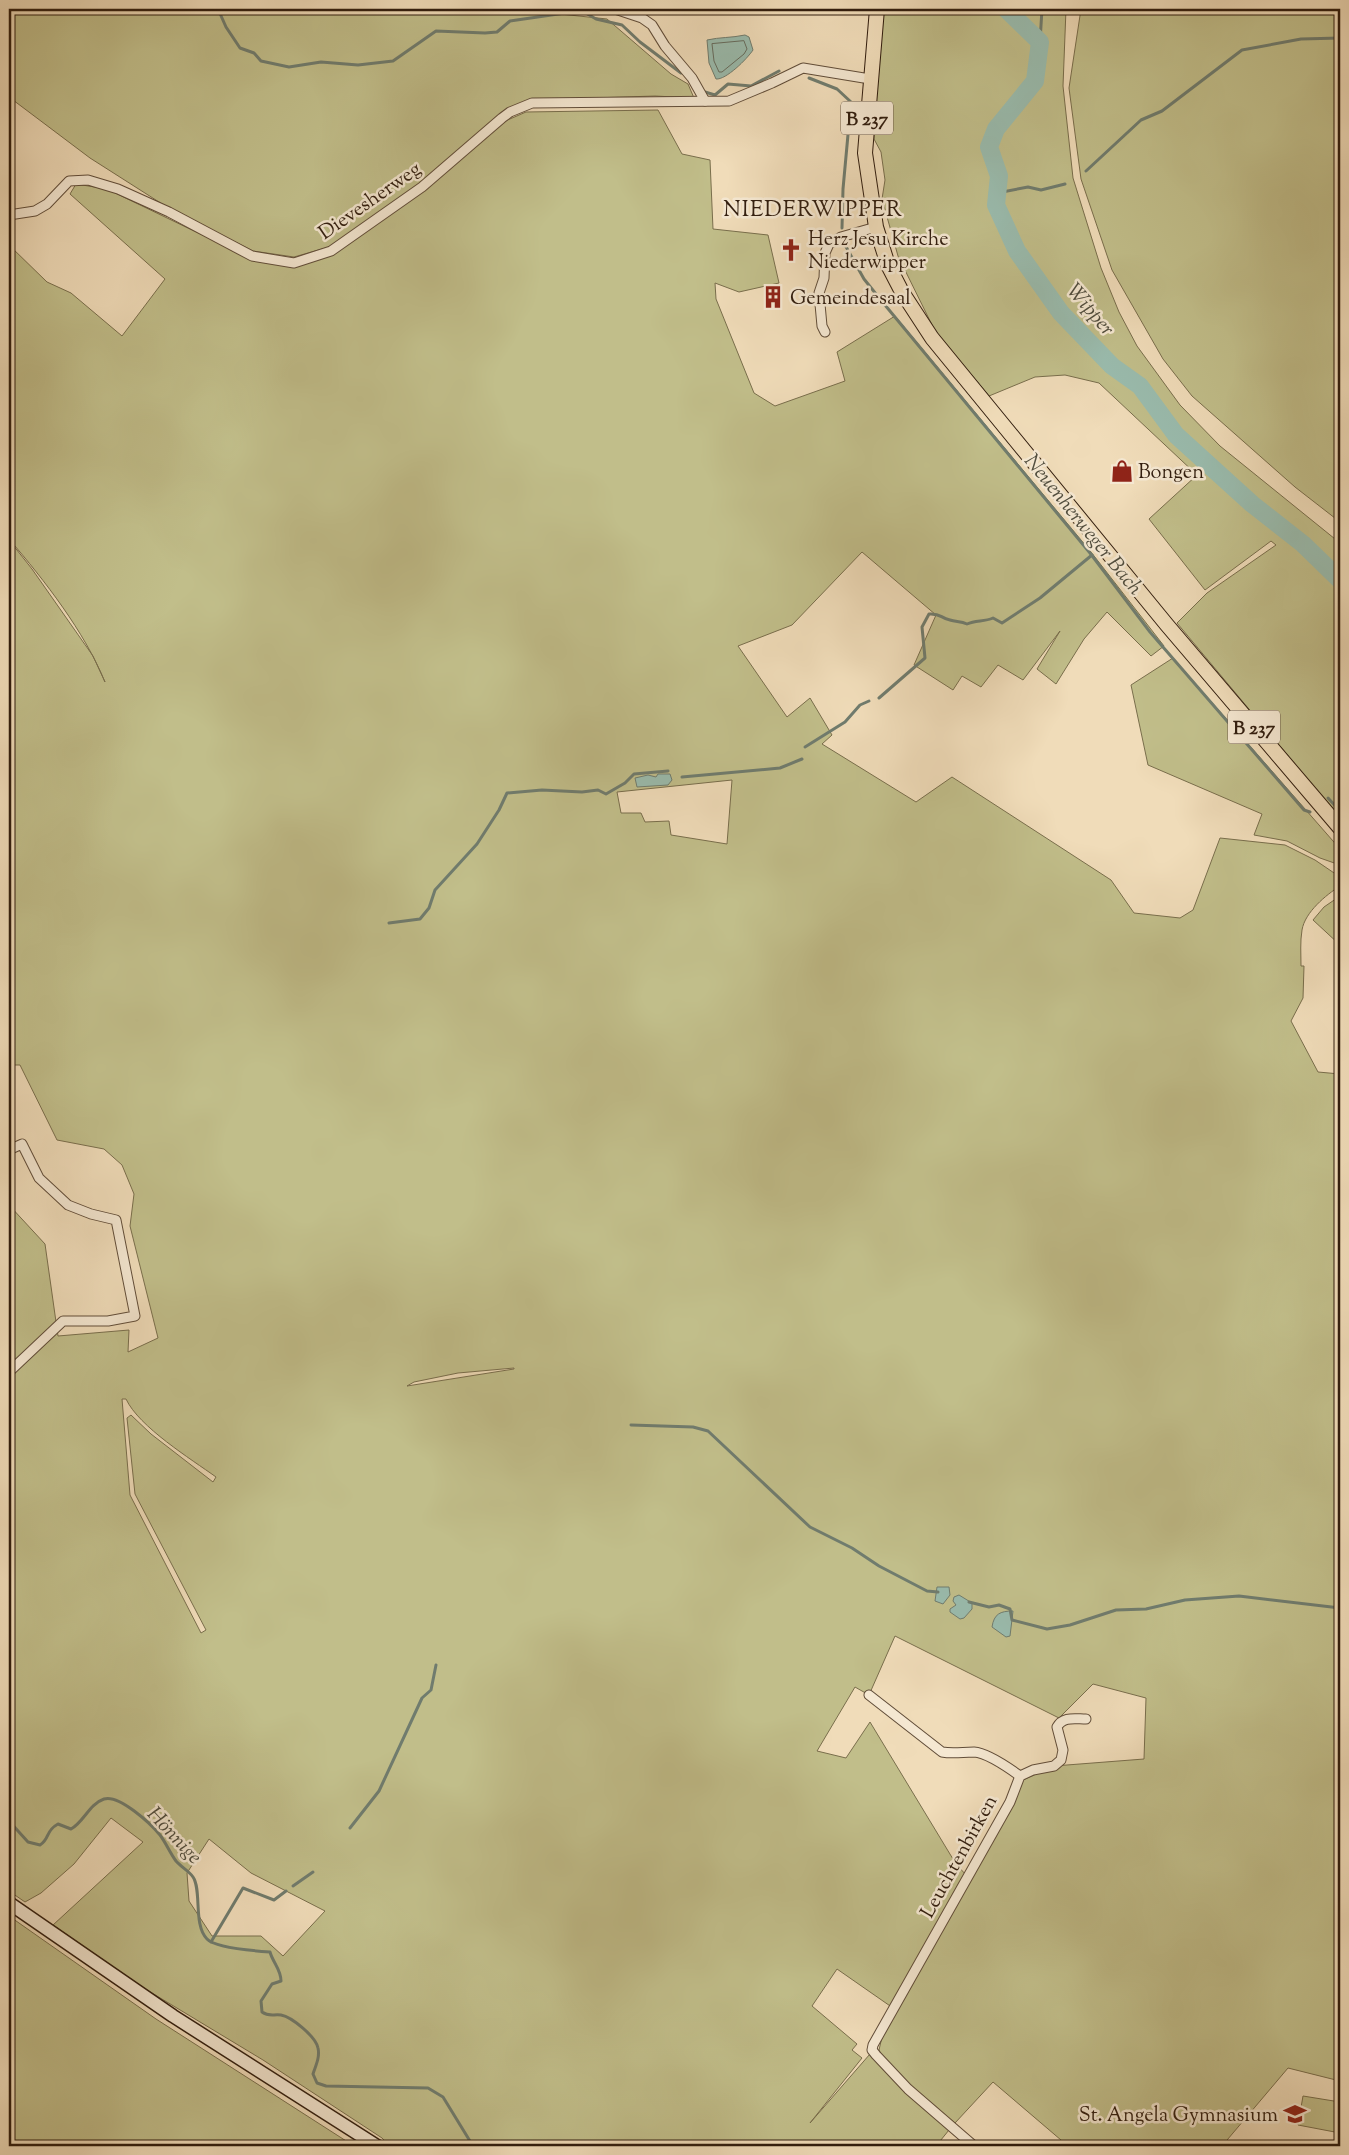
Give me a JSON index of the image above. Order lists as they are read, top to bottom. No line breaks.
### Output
{"streets":{"main road":["B 237"],"street":["Dievesherweg","Leuchtenbirken"]},"districts":["NIEDERWIPPER"],"water":["Wipper","Neuenherweger Bach","Hönnige"],"places":{"church":["Herz Jesu Kirche Niederwipper"],"building":["Gemeindesaal"],"shop":["Bongen"],"school or university":["St. Angela Gymnasium"]}}
